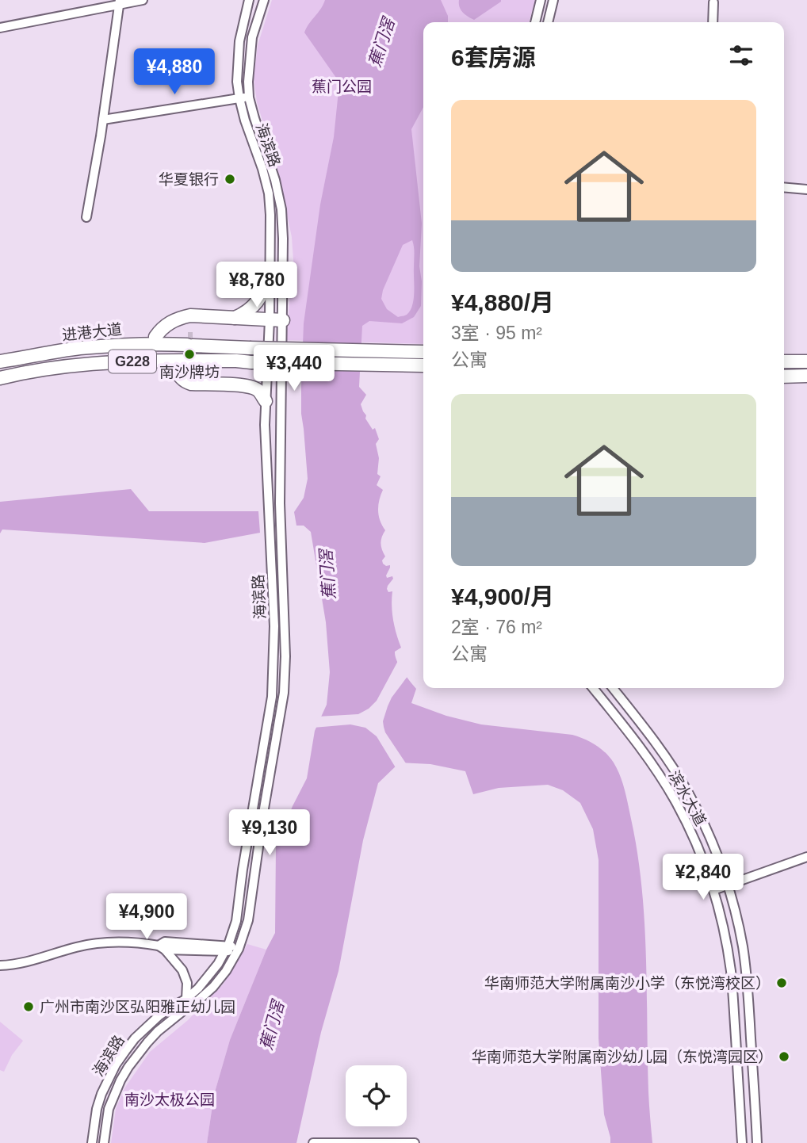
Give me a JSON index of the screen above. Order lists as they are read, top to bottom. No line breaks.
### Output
{"streets":{"highway":["进港大道","G228"],"street":["海滨路","滨水大道"]},"water":["蕉门滘"],"parks":["蕉门公园","南沙太极公园"],"places":["华夏银行","南沙牌坊","华南师范大学附属南沙小学（东悦湾校区）","广州市南沙区弘阳雅正幼儿园","华南师范大学附属南沙幼儿园（东悦湾园区）"],"page":{"heading":"6套房源","price":["¥4,880","¥8,780","¥3,440","¥9,130","¥2,840","¥4,900"],"list":[{"name":"¥4,880/月","note":"3室 · 95 m² · 公寓"},{"name":"¥4,900/月","note":"2室 · 76 m² · 公寓"}]}}
